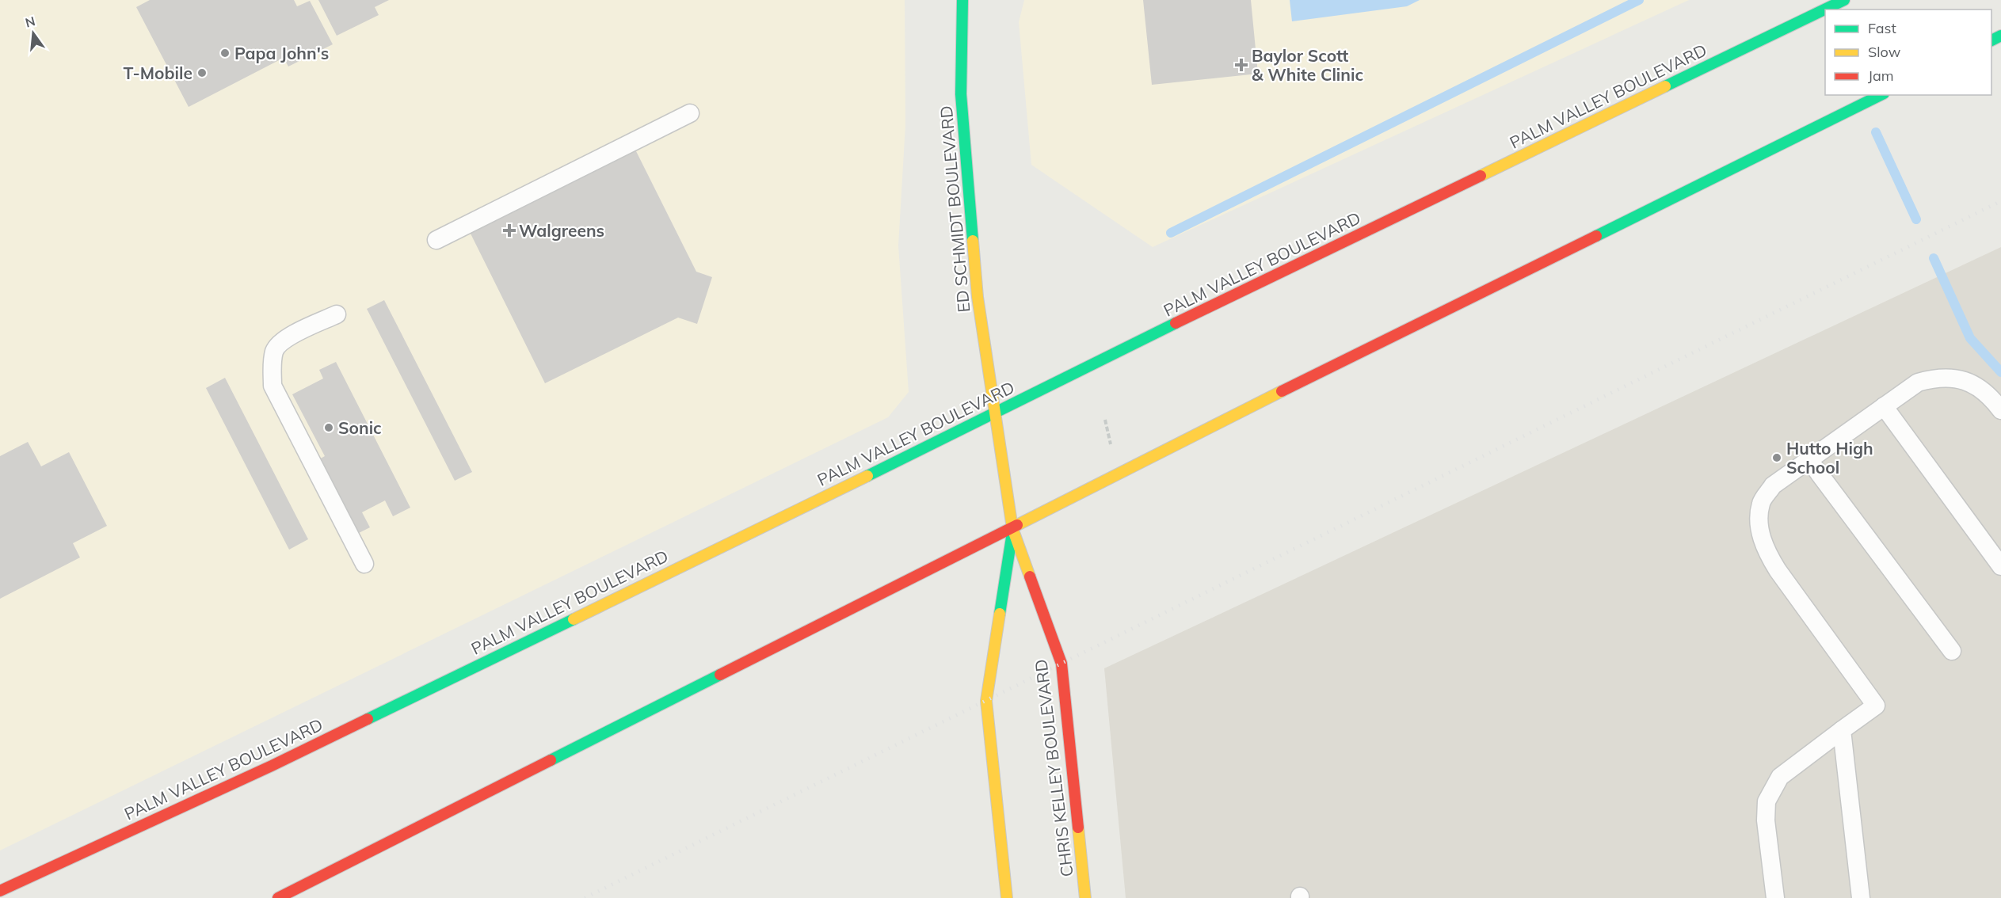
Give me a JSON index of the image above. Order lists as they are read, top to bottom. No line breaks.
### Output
{"streets":{"main road":["PALM VALLEY BOULEVARD","ED SCHMIDT BOULEVARD","CHRIS KELLEY BOULEVARD"]},"crossings":[["PALM VALLEY BOULEVARD","ED SCHMIDT BOULEVARD"],["PALM VALLEY BOULEVARD","CHRIS KELLEY BOULEVARD"],["ED SCHMIDT BOULEVARD","CHRIS KELLEY BOULEVARD"]],"places":{"other":["Papa John's","T-Mobile","Sonic","Hutto High School"],"health":["Baylor Scott & White Clinic","Walgreens"]},"legend":["Fast","Slow","Jam"],"north":"top"}
